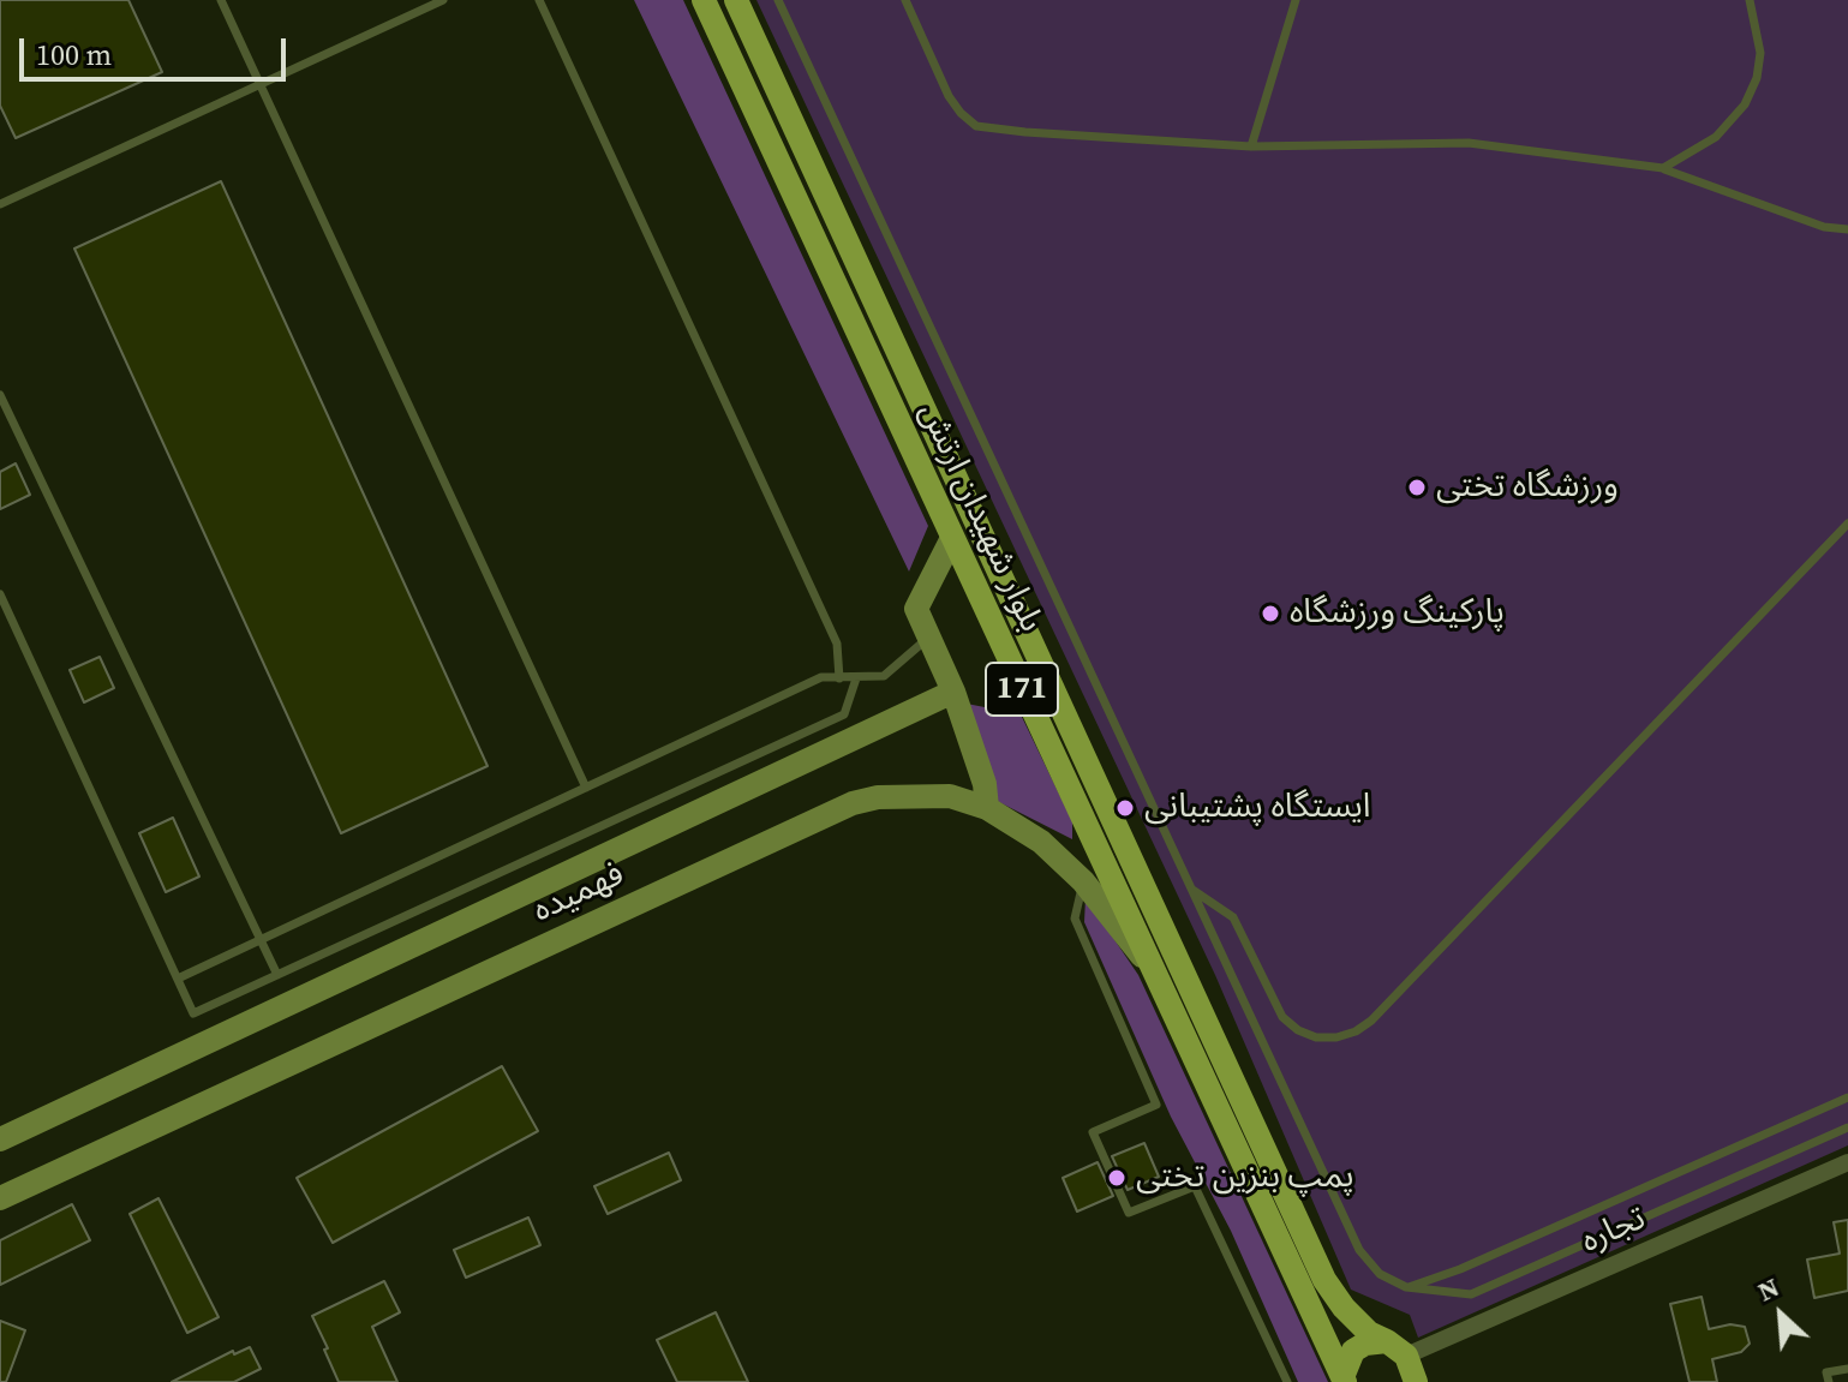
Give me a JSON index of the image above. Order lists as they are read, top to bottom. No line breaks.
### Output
{"streets":{"main road":["بلوار شهیدان ارتش","171","فهمیده"],"street":["تجاره"]},"crossings":[["بلوار شهیدان ارتش","فهمیده"],["بلوار شهیدان ارتش","تجاره"]],"places":["ورزشگاه تختی","پارکینگ ورزشگاه","ایستگاه پشتیبانی","پمپ بنزین تختی"],"scale_bar":"100 m","north":"top left"}
